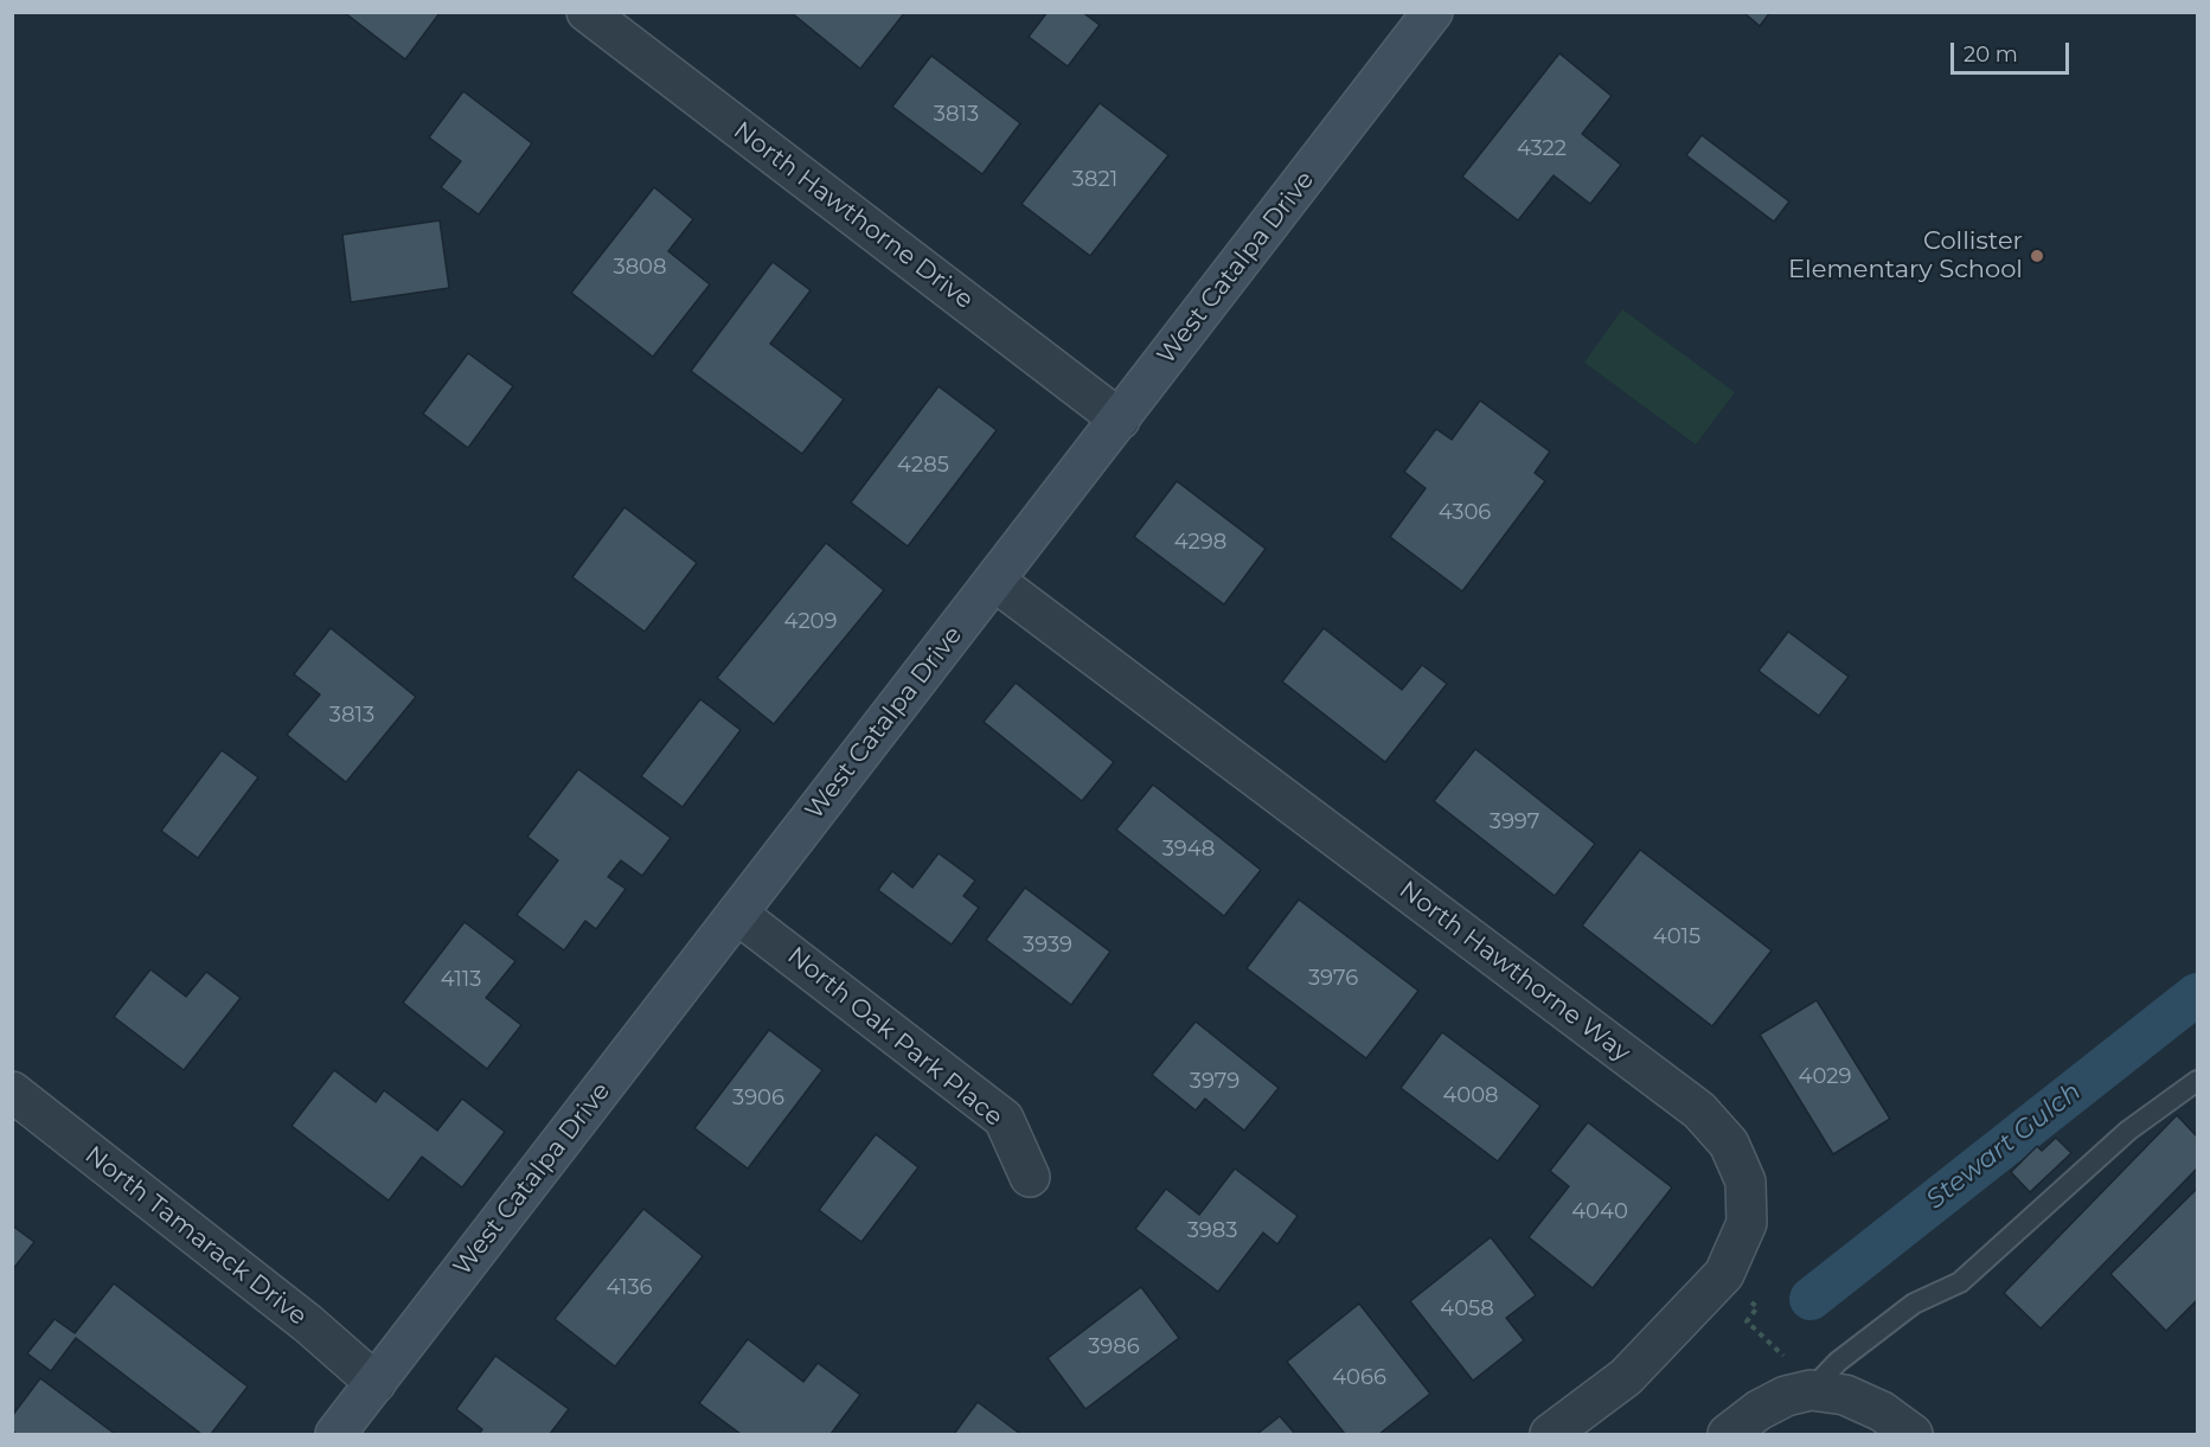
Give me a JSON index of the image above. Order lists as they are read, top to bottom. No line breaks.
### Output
{"streets":{"street":["North Hawthorne Drive","West Catalpa Drive","North Hawthorne Way","North Oak Park Place","North Tamarack Drive"]},"crossings":[["North Hawthorne Drive","West Catalpa Drive"],["West Catalpa Drive","North Hawthorne Way"],["West Catalpa Drive","North Oak Park Place"],["West Catalpa Drive","North Tamarack Drive"]],"water":["Stewart Gulch"],"places":["Collister Elementary School"],"house_numbers":["3813","4322","3821","3808","4285","4306","4298","4209","3813","3997","3948","4015","3939","3976","4113","4029","3979","4008","3906","4040","3983","4136","4058","3986","4066"],"scale_bar":"20 m"}
